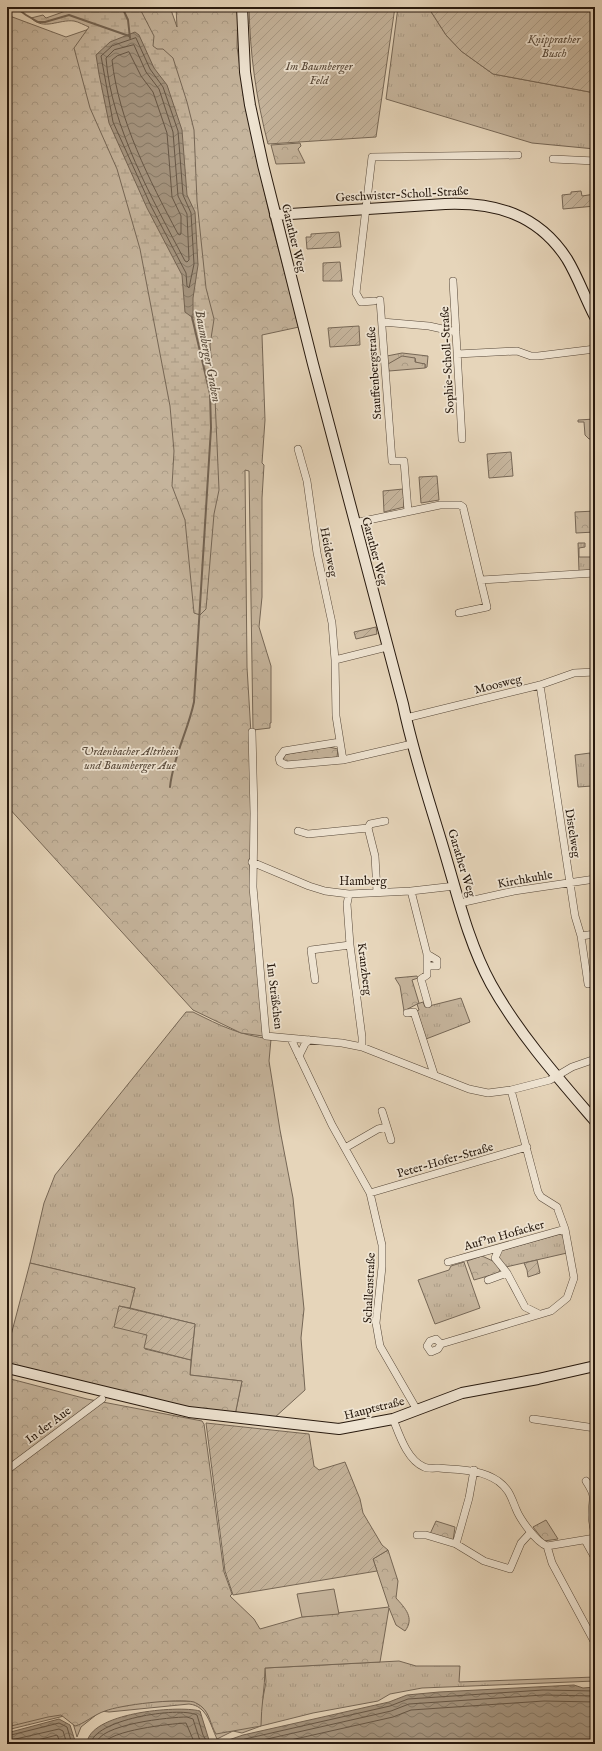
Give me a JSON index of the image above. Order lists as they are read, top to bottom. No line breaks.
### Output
{"streets":{"street":["Geschwister-Scholl-Straße","Garather Weg","Sophie-Scholl-Straße","Stauffenbergstraße","Heideweg","Moosweg","Distelweg","Kirchkuhle","Hamberg","Kranzberg","Im Sträßchen","Peter-Hofer-Straße","Auf'm Hofacker","Schallenstraße","Hauptstraße","In der Aue"]},"crossings":[["Geschwister-Scholl-Straße","Garather Weg"],["Geschwister-Scholl-Straße","Stauffenbergstraße"],["Garather Weg","Moosweg"],["Garather Weg","Kirchkuhle"],["Garather Weg","Hamberg"],["Garather Weg","Im Sträßchen"],["Moosweg","Distelweg"],["Distelweg","Kirchkuhle"],["Hamberg","Kranzberg"],["Hamberg","Im Sträßchen"],["Kranzberg","Im Sträßchen"],["Im Sträßchen","Schallenstraße"],["Peter-Hofer-Straße","Schallenstraße"],["Schallenstraße","Hauptstraße"],["Hauptstraße","In der Aue"]],"water":["Baumberger Graben"],"parks":["Knipprather Busch","Im Baumberger Feld","Urdenbacher Altrhein und Baumberger Aue"]}
